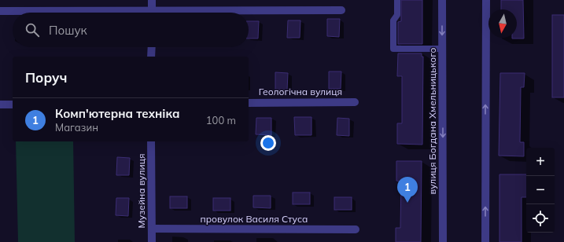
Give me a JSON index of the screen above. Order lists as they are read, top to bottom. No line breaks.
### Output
{"streets":{"street":["Геологічна вулиця","вулиця Богдана Хмельницького","Музейна вулиця","провулок Василя Стуса"]},"crossings":[["Музейна вулиця","провулок Василя Стуса"]],"north":"bottom","page":{"search":"Пошук","heading":"Поруч","list":[{"mark":"1","name":"Комп'ютерна техніка","note":"Магазин","value":"100 m"}],"map_buttons":["+","−"],"pins":"1"}}
